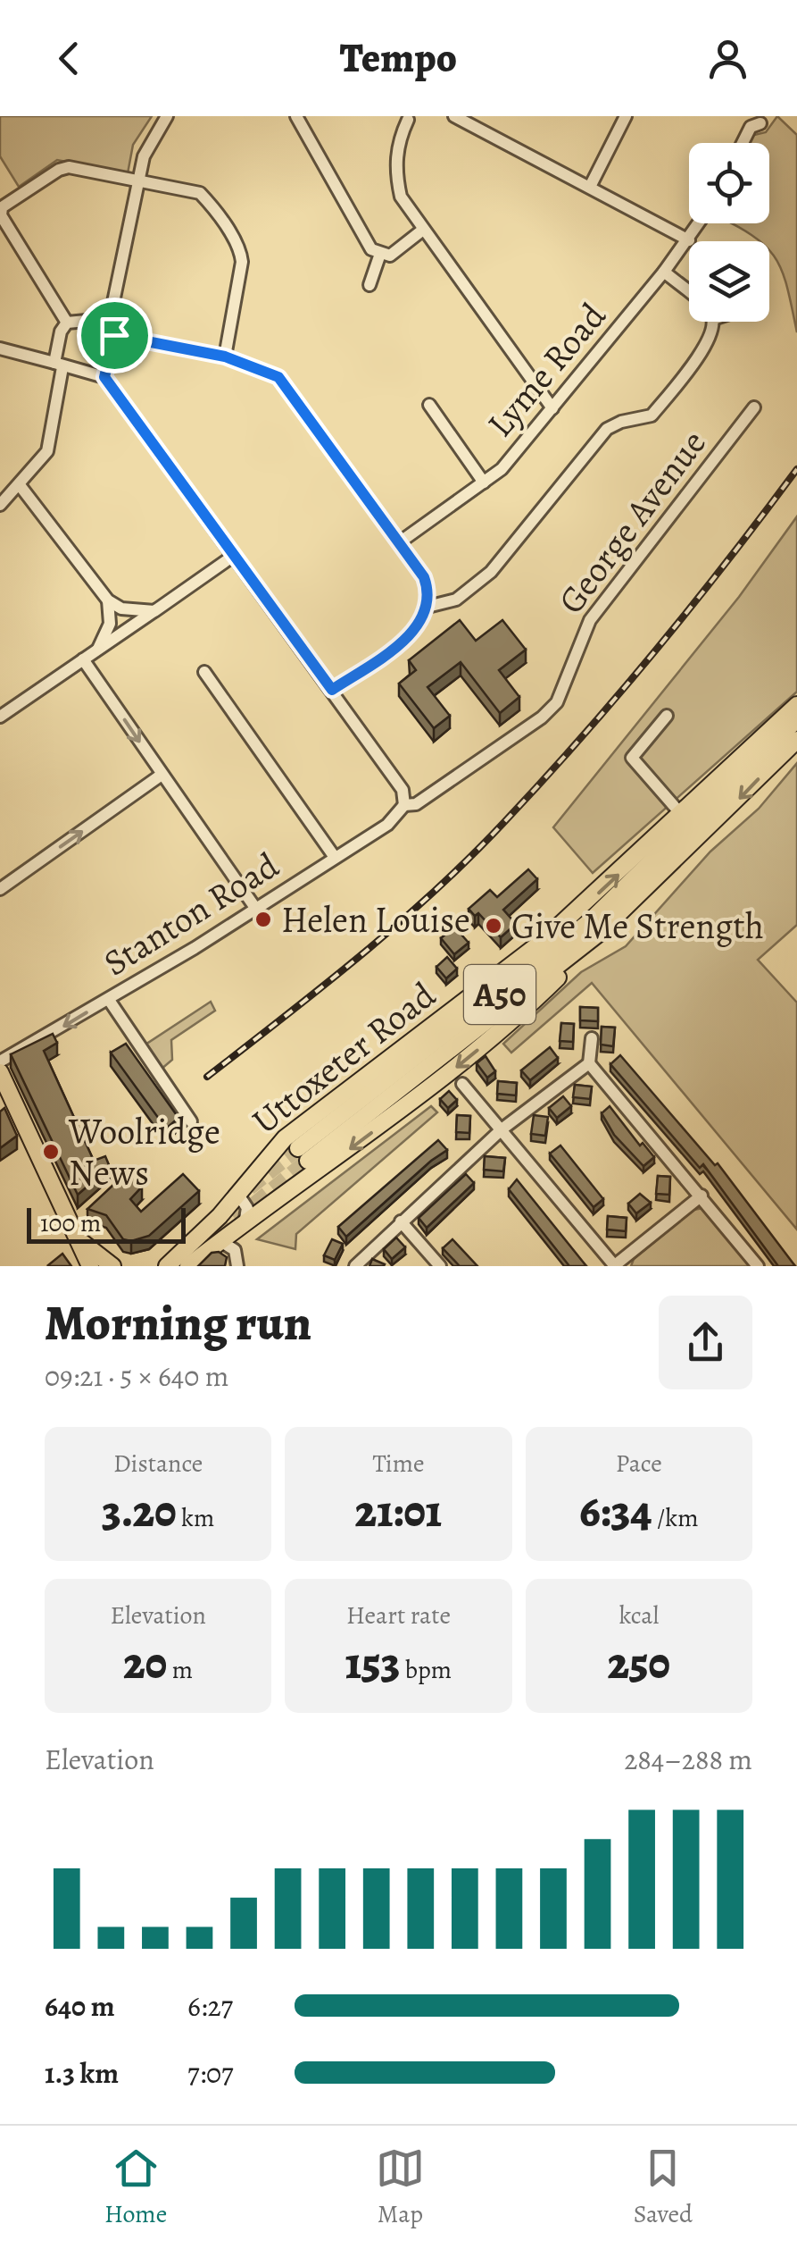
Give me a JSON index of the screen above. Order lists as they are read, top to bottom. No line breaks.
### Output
{"streets":{"highway":["A50","Uttoxeter Road"],"street":["Lyme Road","George Avenue","Stanton Road"]},"crossings":[["George Avenue","Stanton Road"],["A50","Uttoxeter Road"]],"places":["Helen Louise","Give Me Strength","Woolridge News"],"scale_bar":"100 m","page":{"header":"Tempo","scale":"100 m","heading":["Morning run","09:21 · 5 × 640 m"],"stats":[["Distance","3.20 km"],["Time","21:01"],["Pace","6:34 /km"],["Elevation","20 m"],["Heart rate","153 bpm"],["kcal","250"]],"chart":["Elevation","284–288 m"],"list":[{"name":"640 m","note":"6:27"},{"name":"1.3 km","note":"7:07"}],"tabs":["Home","Map","Saved"]}}
